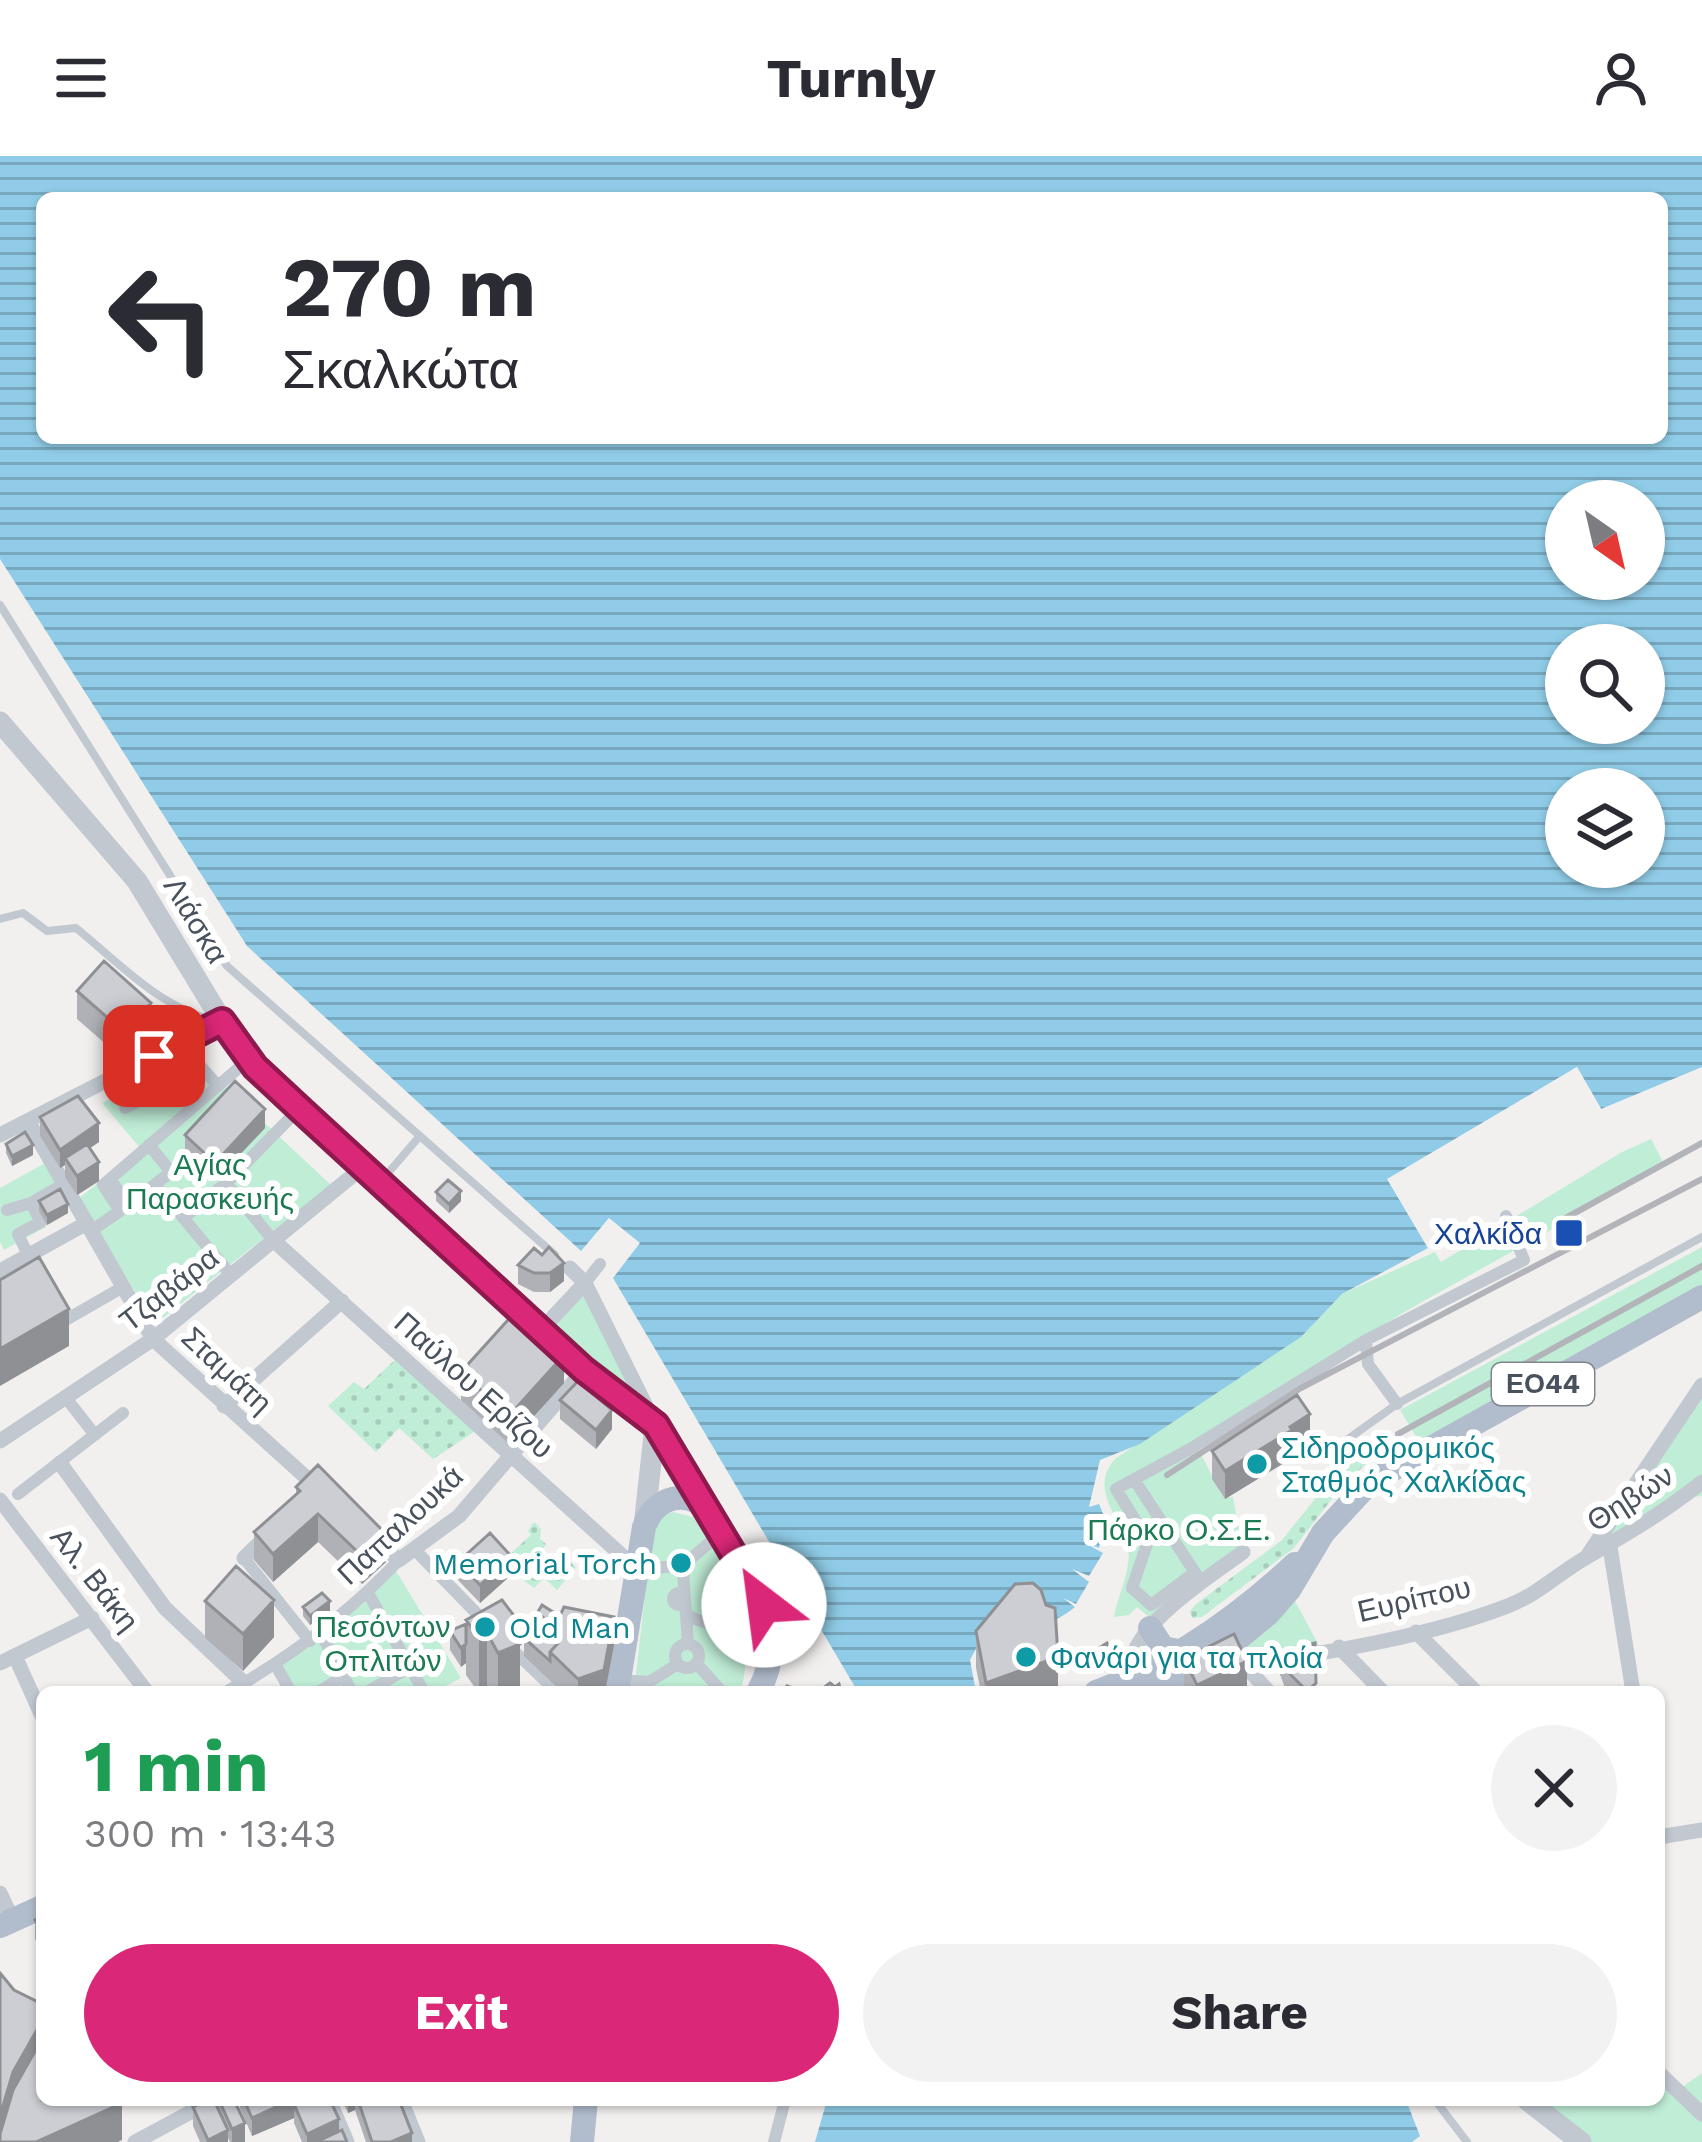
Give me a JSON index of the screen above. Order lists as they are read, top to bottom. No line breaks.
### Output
{"streets":{"main road":["Λιάσκα","ΕΟ44"],"street":["Τζαβάρα","Σταμάτη","Παύλου Ερίζου","Θηβών","Παπαλουκά","Αλ. Βάκη","Ευρίπου"]},"crossings":[["Λιάσκα","Τζαβάρα"],["Λιάσκα","Παπαλουκά"],["Τζαβάρα","Σταμάτη"],["Τζαβάρα","Παύλου Ερίζου"],["ΕΟ44","Ευρίπου"],["Παύλου Ερίζου","Παπαλουκά"],["Θηβών","Ευρίπου"]],"parks":["Αγίας Παρασκευής","Πάρκο Ο.Σ.Ε.","Πεσόντων Οπλιτών"],"places":{"transit":["Χαλκίδα"],"other":["Σιδηροδρομικός Σταθμός Χαλκίδας","Memorial Torch","Old Man","Φανάρι για τα πλοία"]},"north":"bottom right","page":{"header":"Turnly","turn":["270 m","Σκαλκώτα"],"heading":["1 min","300 m · 13:43"],"buttons":["Exit","Share"]}}
